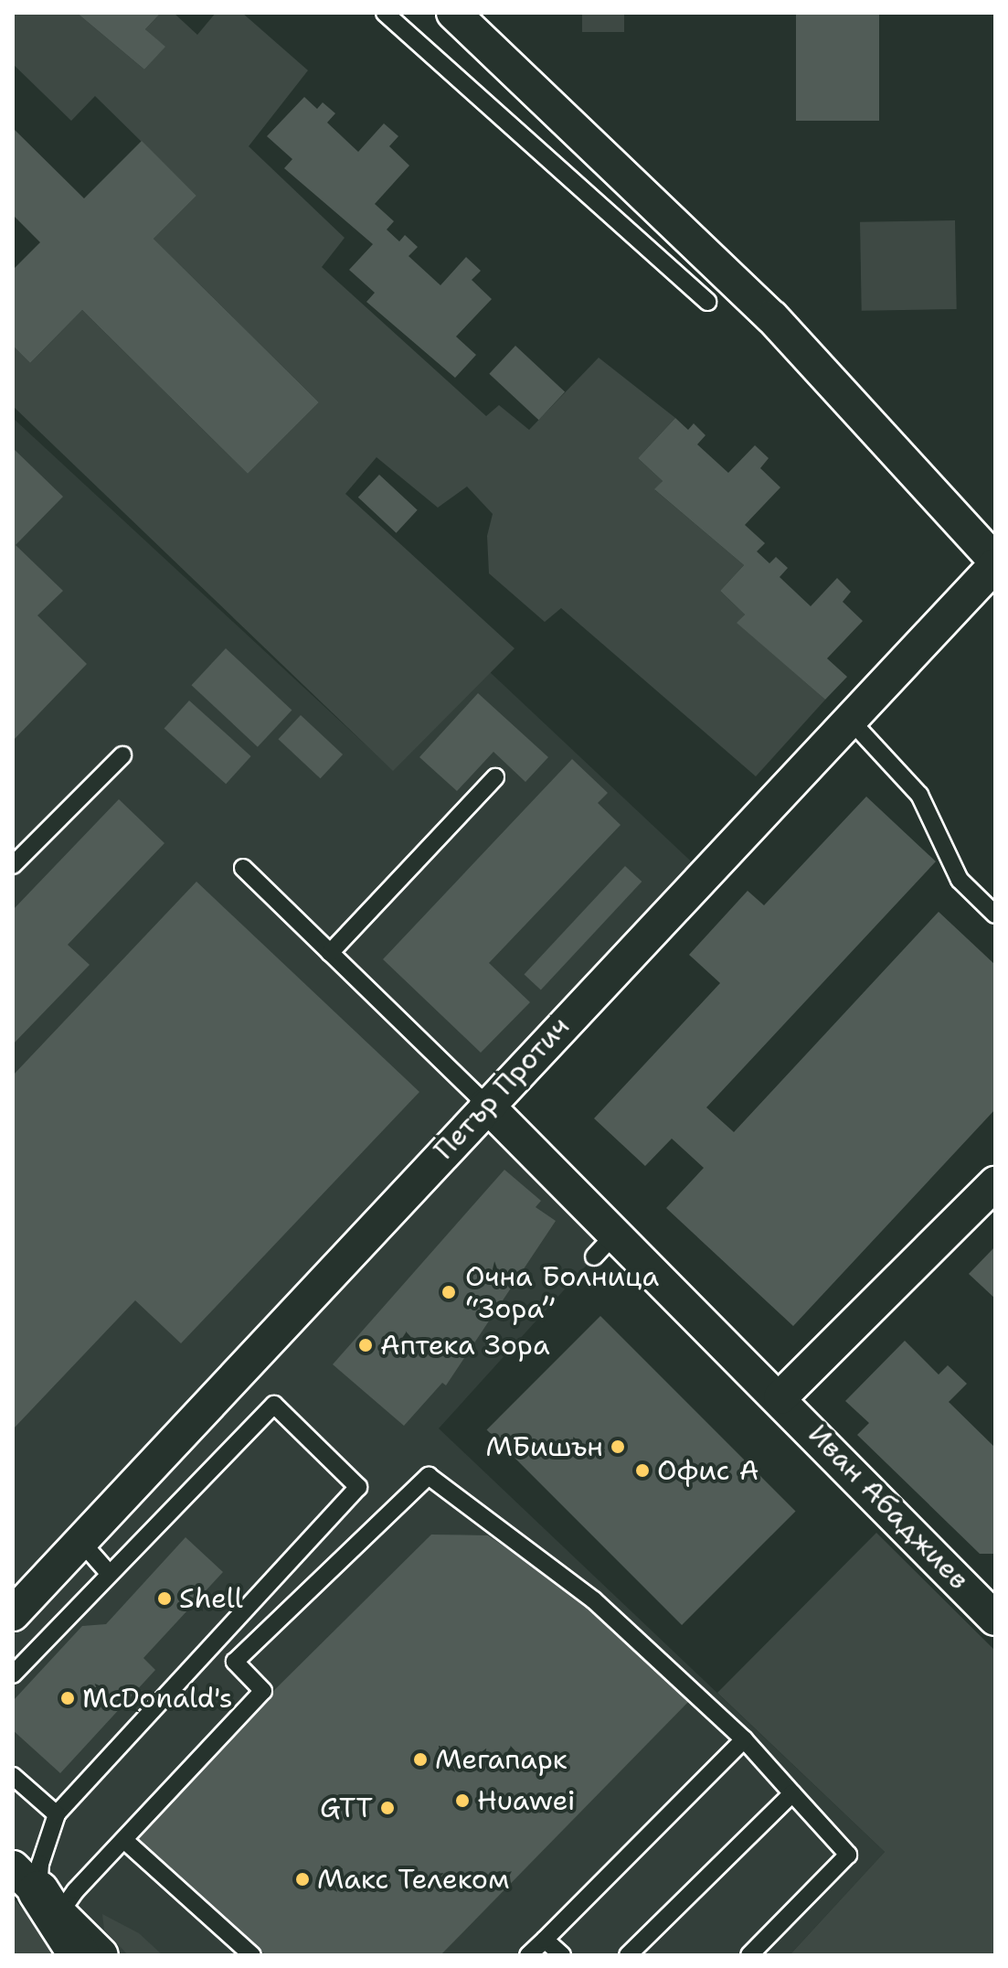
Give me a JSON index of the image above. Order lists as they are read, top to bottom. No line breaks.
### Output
{"streets":{"street":["Петър Протич","Иван Абаджиев"]},"crossings":[["Петър Протич","Иван Абаджиев"]],"places":["Очна Болница “Зора”","Аптека Зора","МБишън","Офис А","Shell","McDonald's","Мегапарк","Huawei","GTT","Макс Телеком"]}
